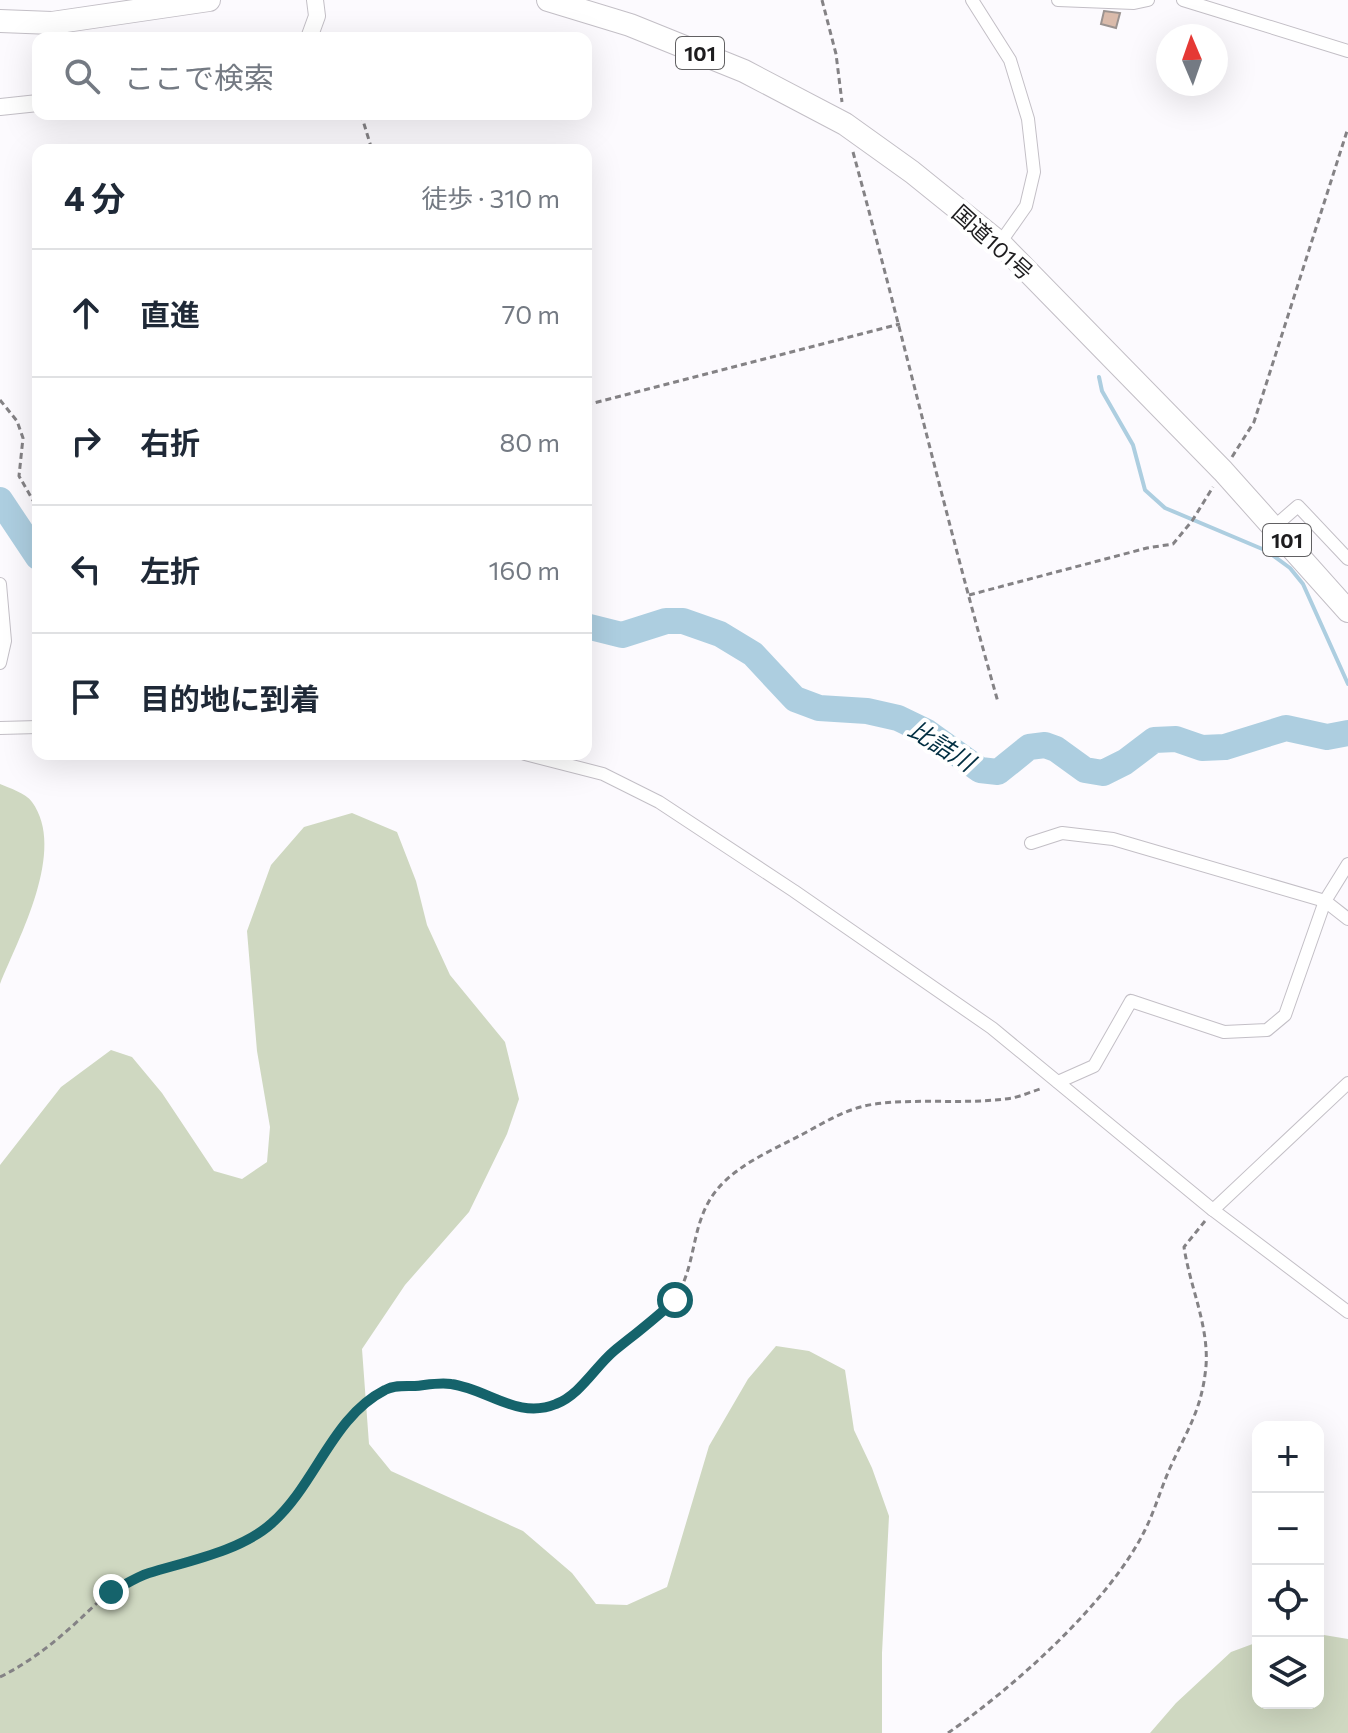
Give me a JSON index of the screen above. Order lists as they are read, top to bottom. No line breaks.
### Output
{"streets":{"highway":["101","国道101号"]},"water":["比詰川"],"north":"top","page":{"search":"ここで検索","heading":["4 分","徒歩 · 310 m"],"list":[["直進","70 m"],["右折","80 m"],["左折","160 m"],"目的地に到着"],"map_buttons":["+","−"]}}
